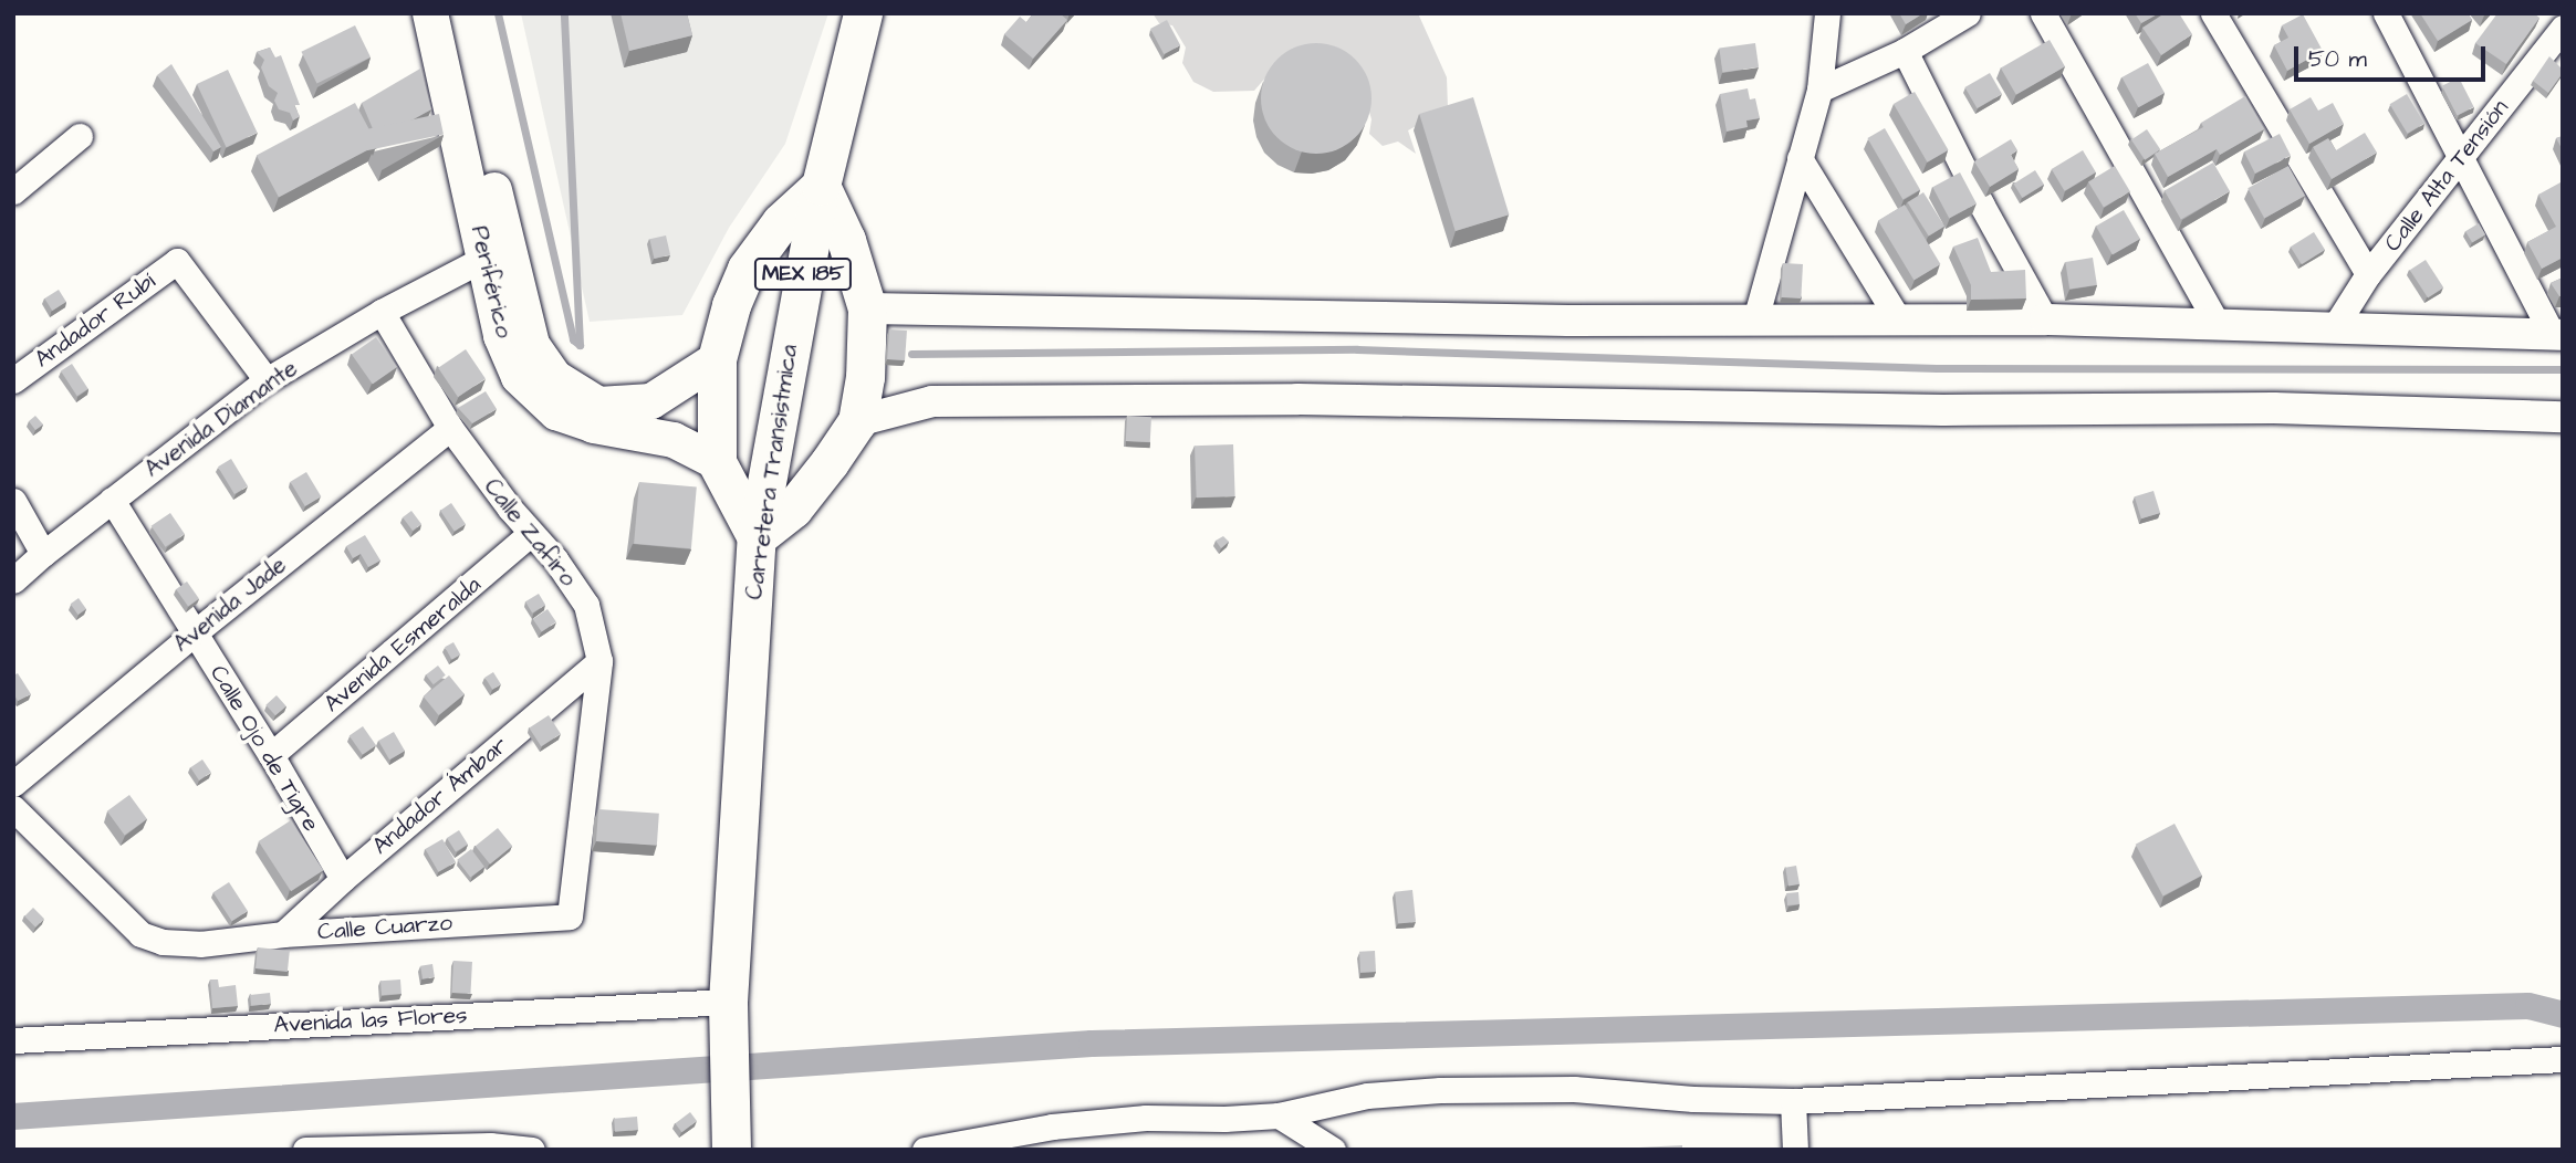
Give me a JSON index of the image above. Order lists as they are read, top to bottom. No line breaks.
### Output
{"streets":{"main road":["MEX 185","Periférico","Carretera Transistmica"],"street":["Calle Alta Tensión","Andador Rubí","Avenida Diamante","Calle Zafiro","Avenida Jade","Avenida Esmeralda","Calle Ojo de Tigre","Andador Ámbar","Calle Cuarzo","Avenida las Flores"]},"crossings":[["MEX 185","Carretera Transistmica"],["MEX 185","Avenida las Flores"],["Periférico","Avenida Diamante"],["Andador Rubí","Avenida Diamante"],["Avenida Diamante","Calle Zafiro"],["Avenida Diamante","Calle Ojo de Tigre"],["Carretera Transistmica","Avenida las Flores"],["Calle Zafiro","Avenida Jade"],["Calle Zafiro","Avenida Esmeralda"],["Calle Zafiro","Andador Ámbar"],["Calle Zafiro","Calle Cuarzo"],["Avenida Jade","Calle Ojo de Tigre"],["Avenida Esmeralda","Calle Ojo de Tigre"],["Calle Ojo de Tigre","Andador Ámbar"],["Andador Ámbar","Calle Cuarzo"]],"scale_bar":"50 m"}
